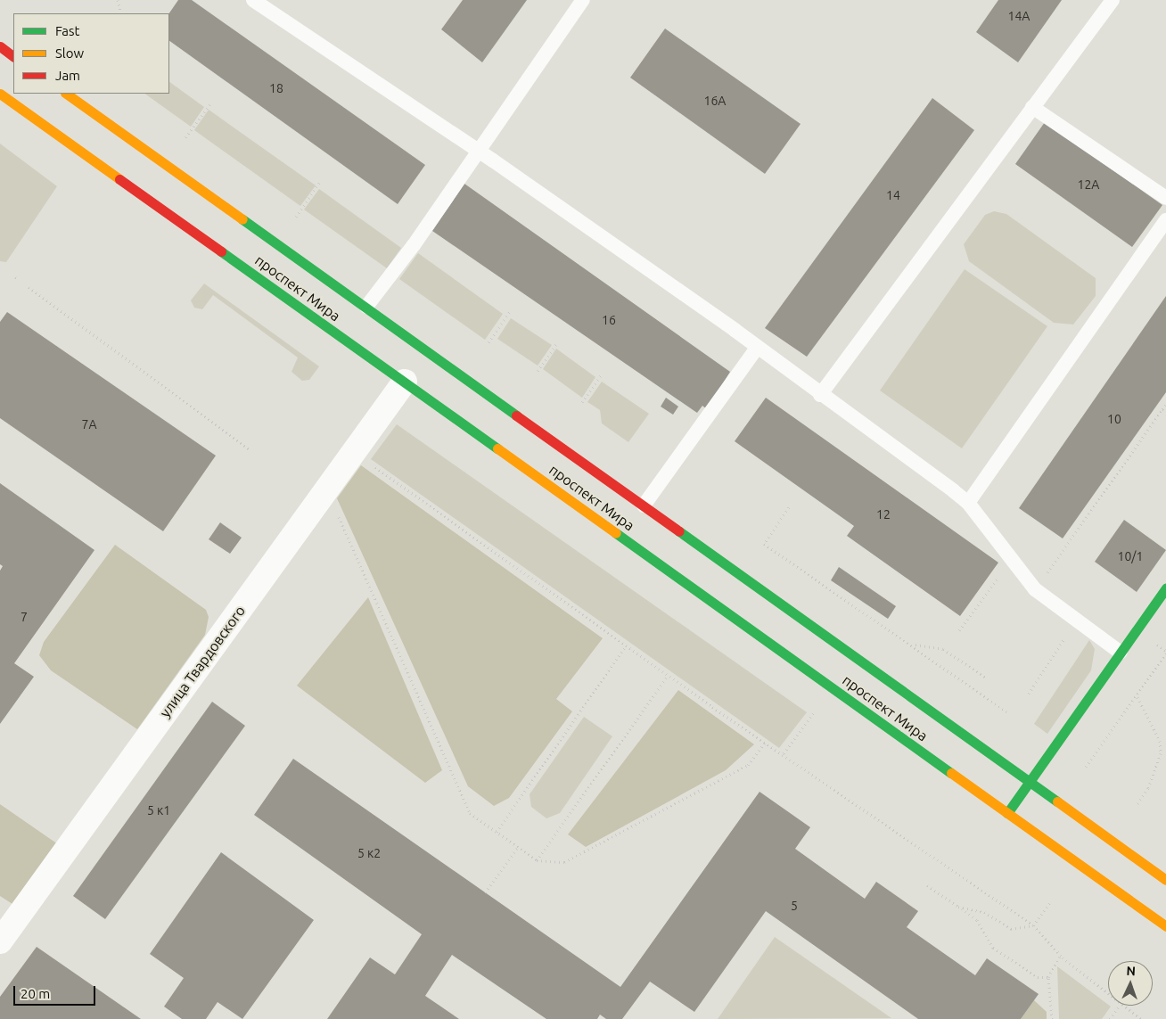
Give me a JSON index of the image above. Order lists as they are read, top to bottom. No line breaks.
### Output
{"streets":{"main road":["проспект Мира"],"street":["улица Твардовского"]},"crossings":[["проспект Мира","улица Твардовского"]],"house_numbers":["14А","18","16А","12А","14","16","10","7А","12","10/1","7","5 к1","5 к2","5"],"legend":["Fast","Slow","Jam"],"scale_bar":"20 m","north":"top"}
